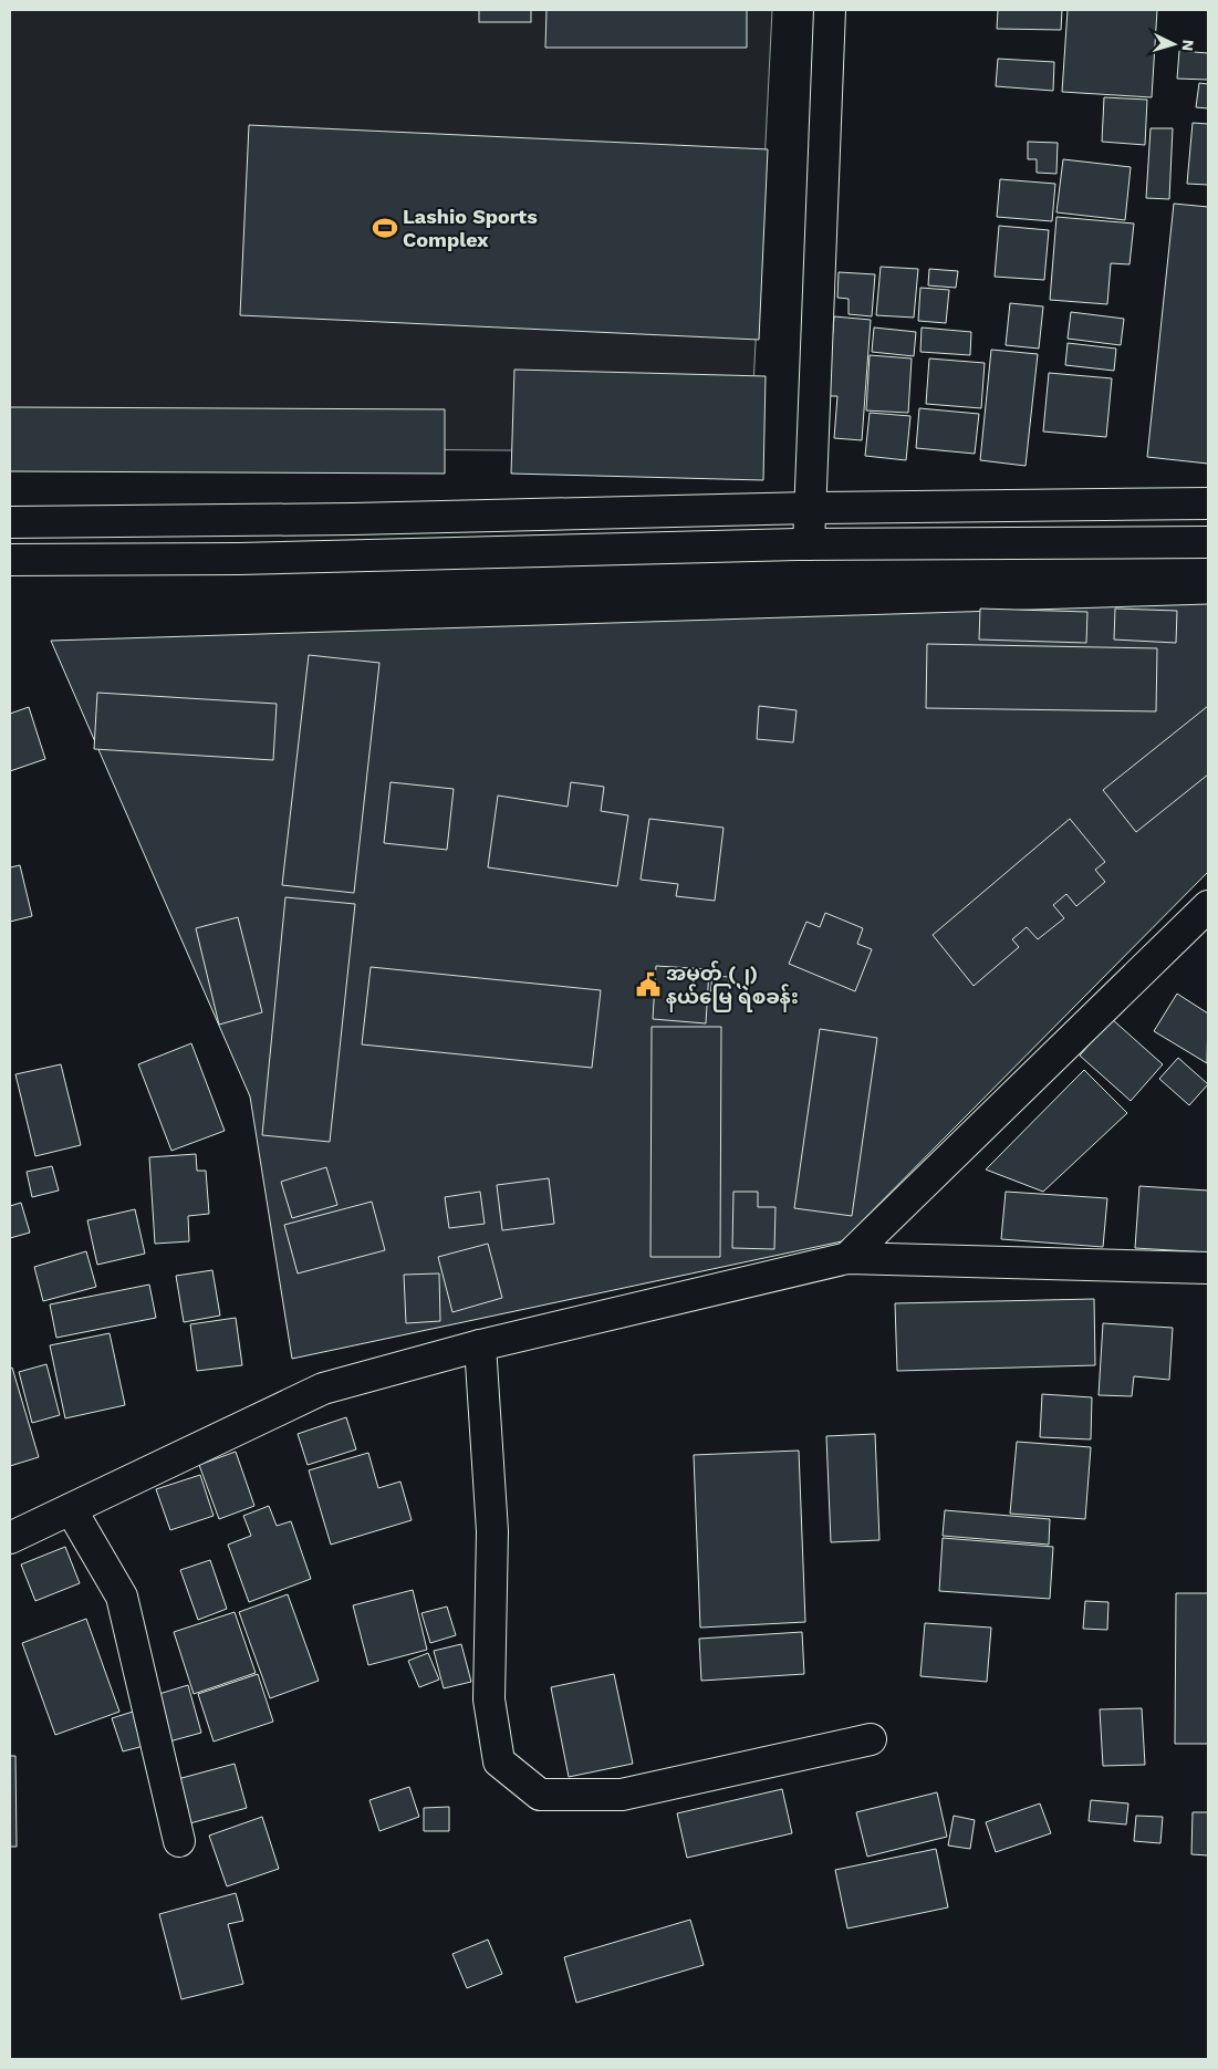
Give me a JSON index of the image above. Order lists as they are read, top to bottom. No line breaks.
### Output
{"places":{"sports":["Lashio Sports Complex"],"public building":["အမှတ် (၂) နယ်မြေ ရဲစခန်း"]},"north":"right"}
